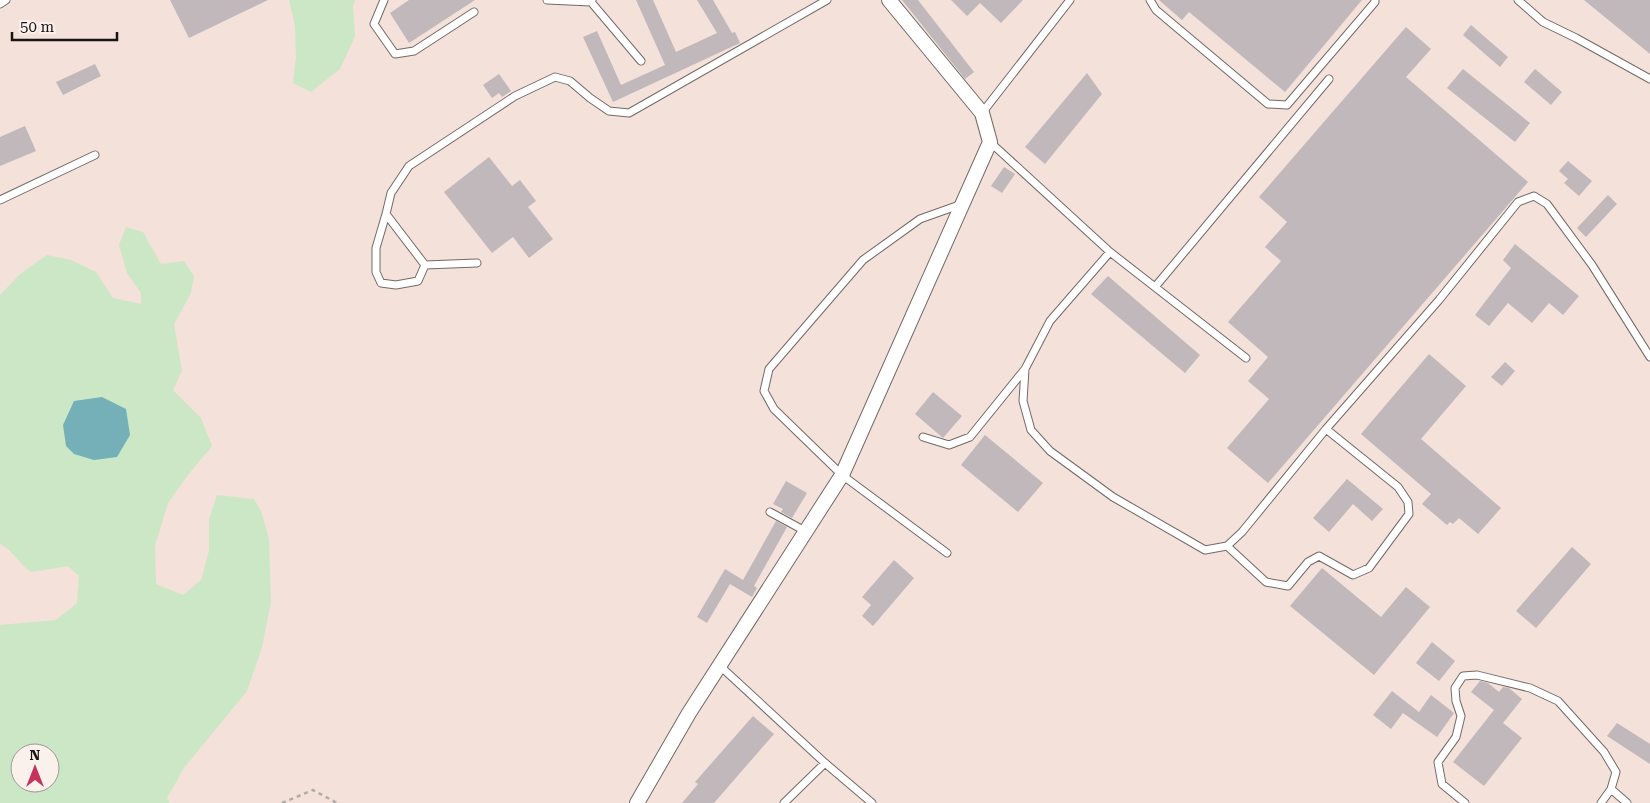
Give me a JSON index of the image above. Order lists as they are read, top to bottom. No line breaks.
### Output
{"scale_bar":"50 m","north":"top"}
